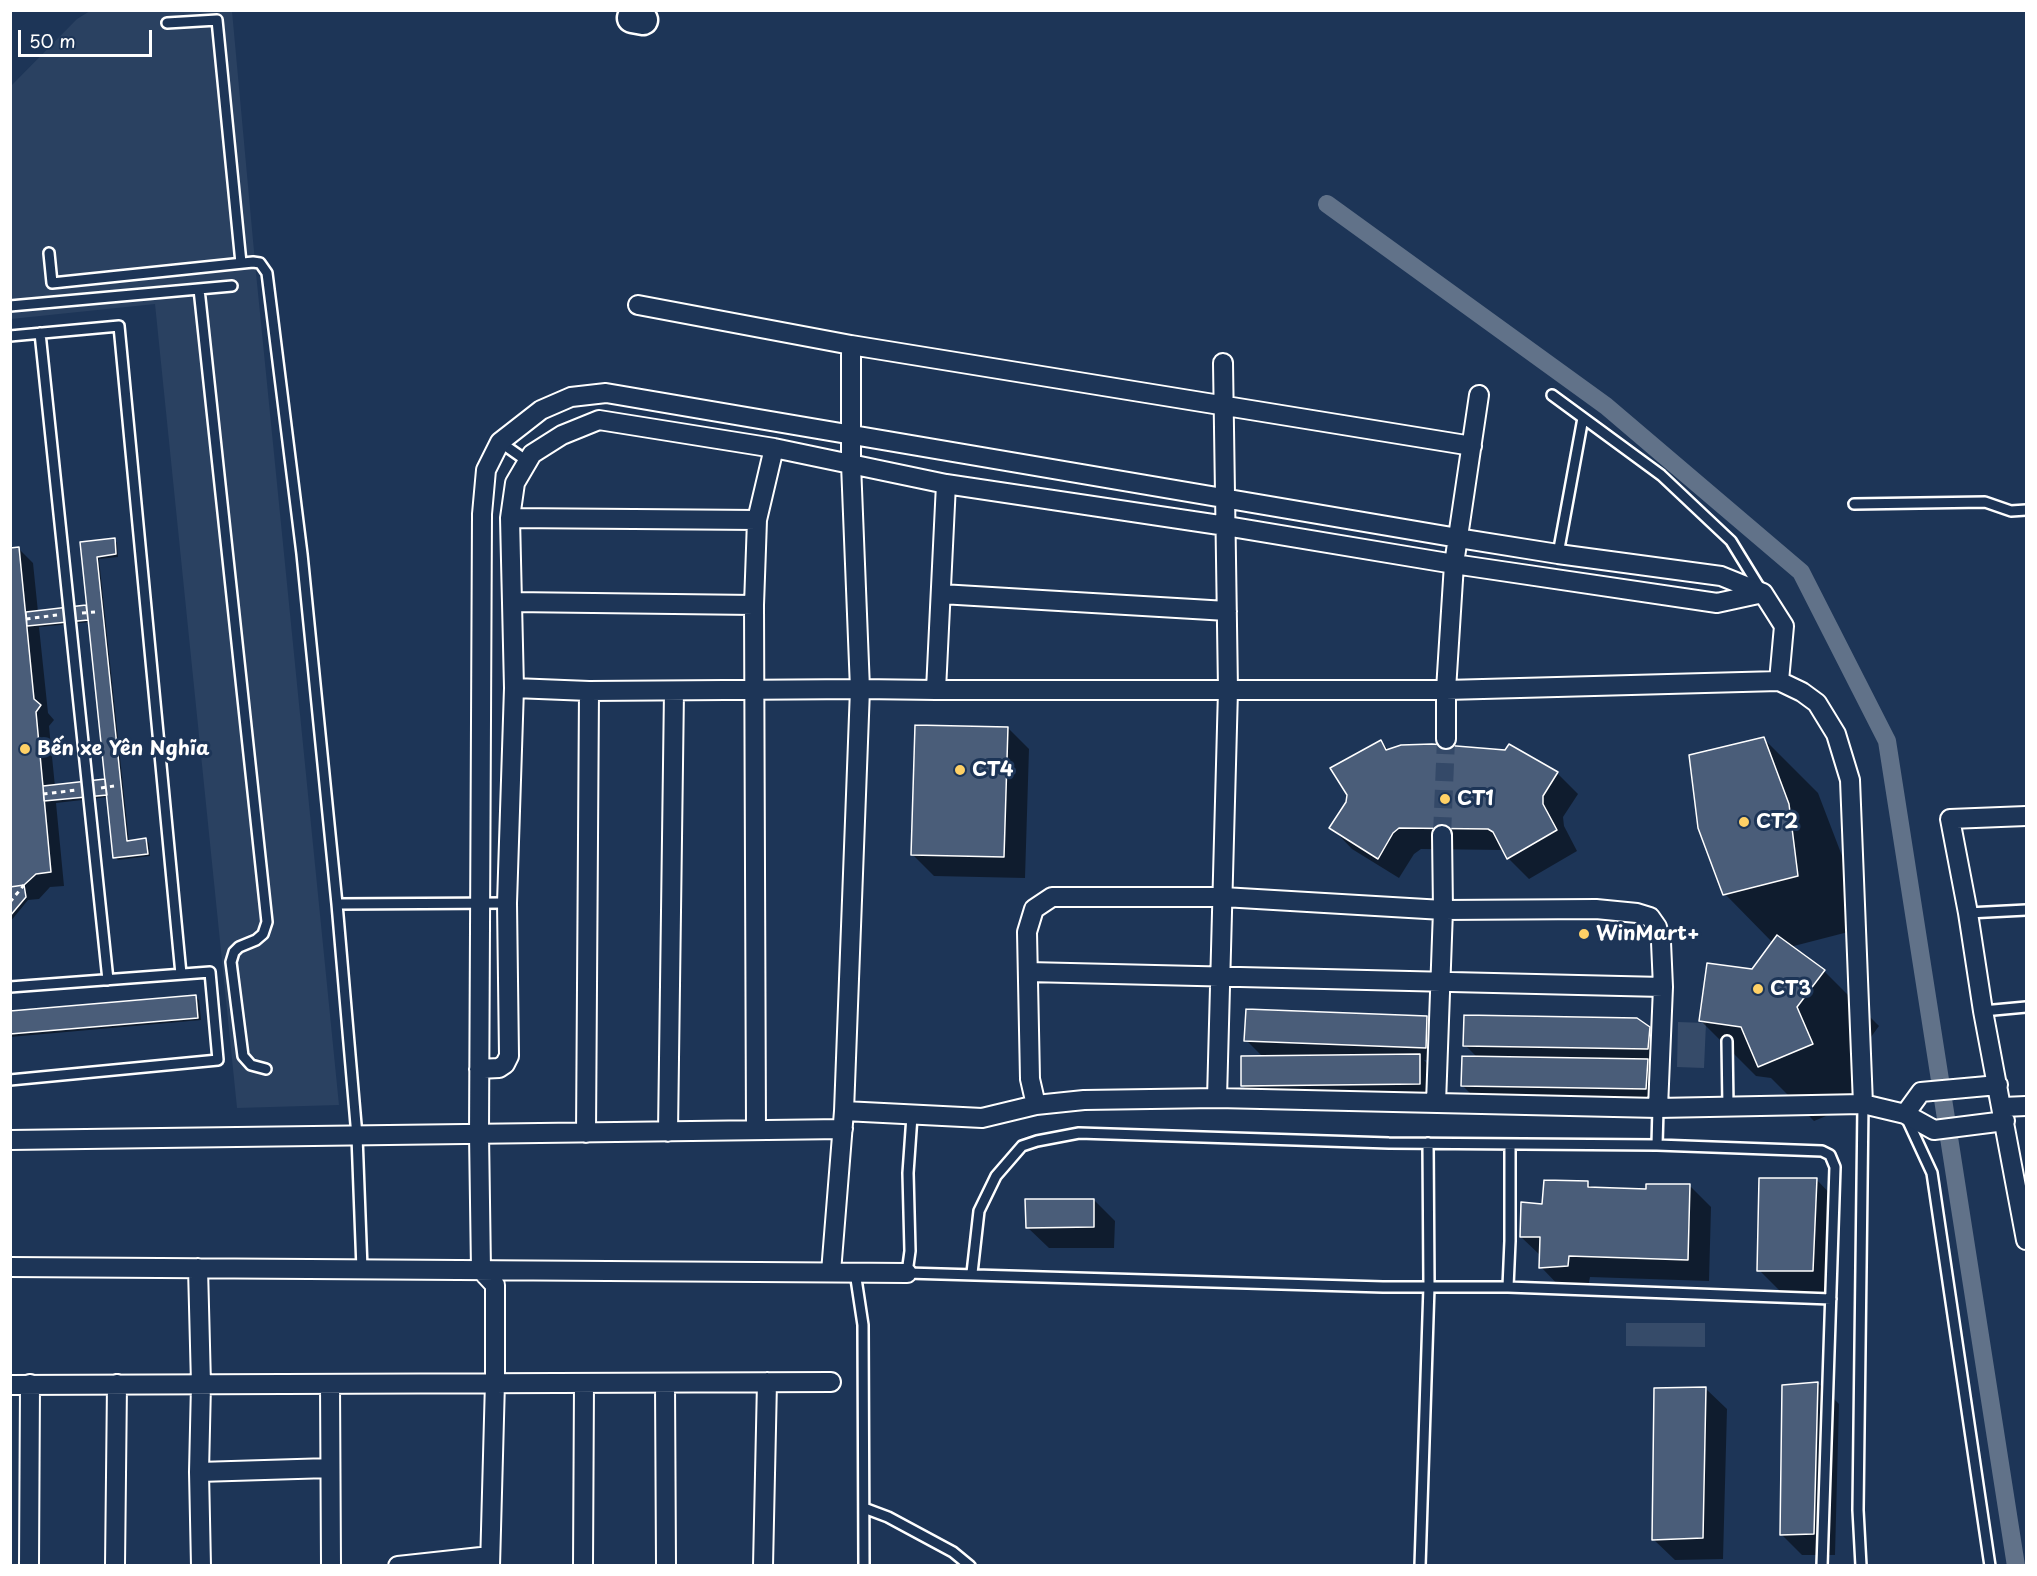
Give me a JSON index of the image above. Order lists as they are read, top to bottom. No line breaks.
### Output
{"places":["Bến xe Yên Nghĩa","CT4","CT1","CT2","WinMart+","CT3"],"scale_bar":"50 m"}
